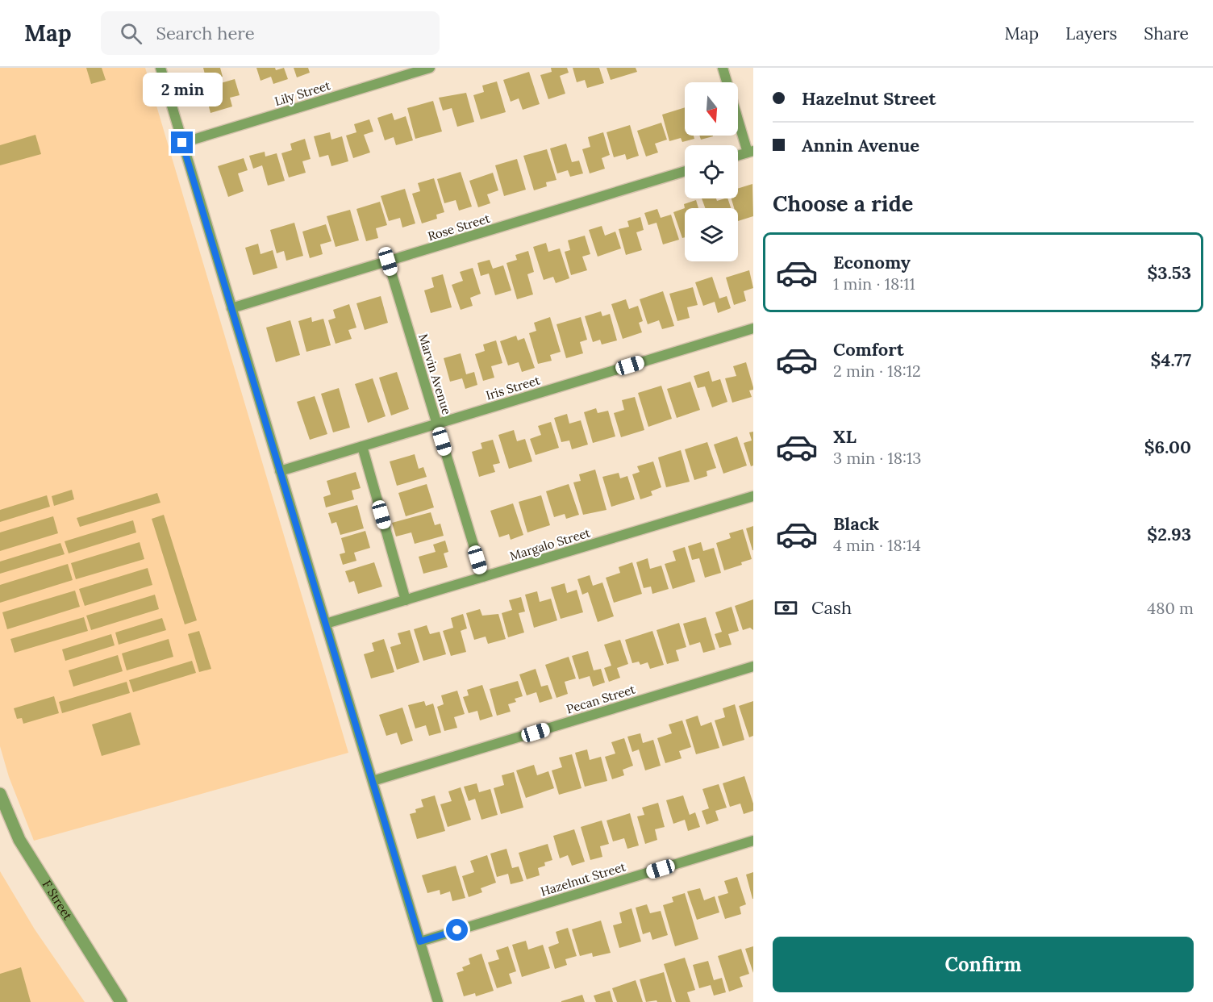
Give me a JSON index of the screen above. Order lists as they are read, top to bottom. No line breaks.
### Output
{"streets":{"street":["Lily Street","Rose Street","Marvin Avenue","Iris Street","Margalo Street","Pecan Street","Hazelnut Street","F Street"]},"crossings":[["Rose Street","Marvin Avenue"],["Marvin Avenue","Iris Street"],["Marvin Avenue","Margalo Street"]],"north":"bottom","page":{"header":"Map","search":"Search here","nav":["Map","Layers","Share"],"banner":["Hazelnut Street","Annin Avenue"],"bubble":"2 min","heading":"Choose a ride","list":[{"name":"Economy","note":"1 min · 18:11","value":"$3.53"},{"name":"Comfort","note":"2 min · 18:12","value":"$4.77"},{"name":"XL","note":"3 min · 18:13","value":"$6.00"},{"name":"Black","note":"4 min · 18:14","value":"$2.93"}],"pay":["Cash","480 m"],"buttons":"Confirm"}}
